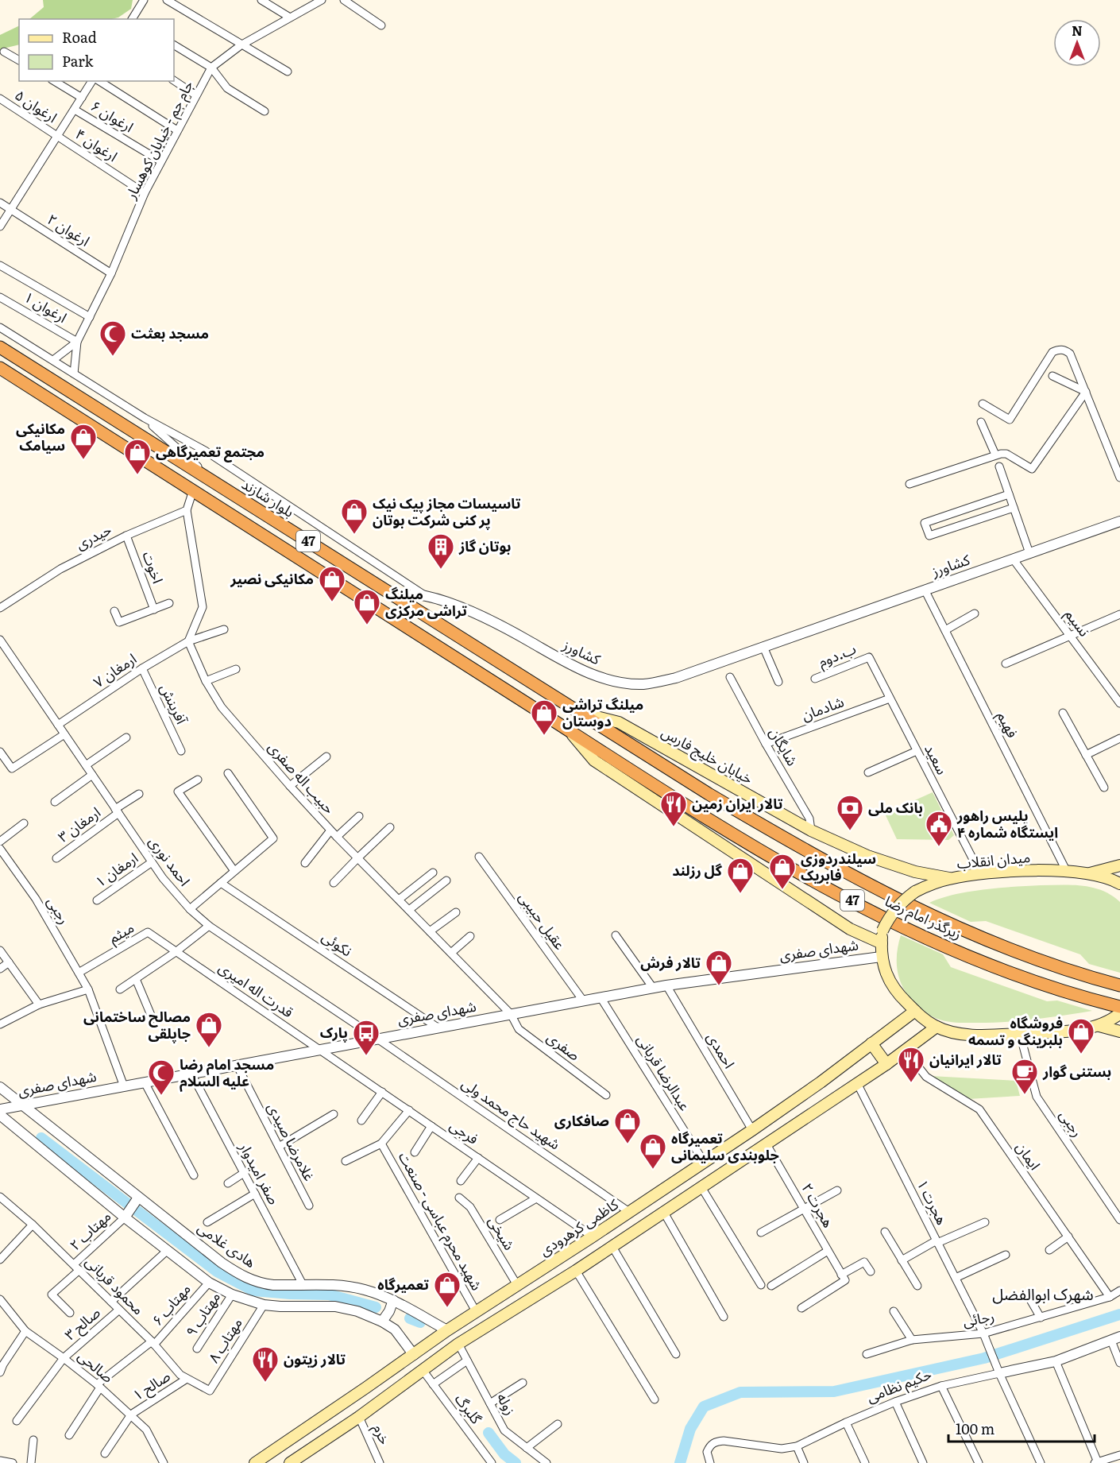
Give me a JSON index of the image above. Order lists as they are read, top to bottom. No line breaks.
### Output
{"streets":{"highway":["بلوار شازند","47","زیرگذر امام رضا"],"main road":["خیابان خلیج فارس","میدان انقلاب","کاظمی کرهرودی"],"street":["ارغوان ۵","ارغوان ۶","جام جم - خیابان کوهسار","ارغوان ۴","ارغوان ۲","ارغوان ۱","حیدری","کشاورز","اخوت","نسیم","ب.دوم","ارمغان ۷","آفرینش","شادمان","فهیم","شایگان","سعید","حبیب اله صفری","ارمغان ۳","احمد نوری","ارمغان ۱","رجبی","عقیل حبیبی","میثم","نکوئی","شهدای صفری","قدرت اله امیری","صفری","احمدی","عبدالرضا قربانی","شهید حاج محمد ولی","فرجی","غلامرضا صیدی","ایمان","صفر امیدوار","هجرت ۱","هجرت ۲","شهید محرم عباسی - صنعت","مهتاب ۲","شیخی","هادی غلامی","محمود قربانی","مهتاب ۶","مهتاب ۹","رجائی","صالح ۳","مهتاب ۸","صالحی","صالح ۱","حکیم نظامی","زوله","گلبرگ","خرم"]},"crossings":[["ارغوان ۵","ارغوان ۴"],["ارغوان ۶","جام جم - خیابان کوهسار"],["جام جم - خیابان کوهسار","ارغوان ۴"],["جام جم - خیابان کوهسار","ارغوان ۲"],["جام جم - خیابان کوهسار","ارغوان ۱"],["بلوار شازند","کشاورز"],["بلوار شازند","خیابان خلیج فارس"],["بلوار شازند","زیرگذر امام رضا"],["حیدری","اخوت"],["47","زیرگذر امام رضا"],["کشاورز","نسیم"],["کشاورز","فهیم"],["ب.دوم","سعید"],["ارمغان ۷","آفرینش"],["ارمغان ۷","حبیب اله صفری"],["ارمغان ۷","احمد نوری"],["شادمان","شایگان"],["شادمان","سعید"],["فهیم","میدان انقلاب"],["شایگان","خیابان خلیج فارس"],["خیابان خلیج فارس","میدان انقلاب"],["سعید","میدان انقلاب"],["حبیب اله صفری","شهدای صفری"],["حبیب اله صفری","صفری"],["ارمغان ۳","احمد نوری"],["میدان انقلاب","رجبی"],["میدان انقلاب","شهدای صفری"],["میدان انقلاب","کاظمی کرهرودی"],["احمد نوری","ارمغان ۱"],["احمد نوری","شهدای صفری"],["احمد نوری","شهید حاج محمد ولی"],["رجبی","میثم"],["رجبی","شهدای صفری"],["عقیل حبیبی","شهدای صفری"],["میثم","قدرت اله امیری"],["نکوئی","شهدای صفری"],["شهدای صفری","قدرت اله امیری"],["شهدای صفری","صفری"],["شهدای صفری","احمدی"],["شهدای صفری","عبدالرضا قربانی"],["شهدای صفری","شهید حاج محمد ولی"],["شهدای صفری","فرجی"],["شهدای صفری","غلامرضا صیدی"],["شهدای صفری","صفر امیدوار"],["شهدای صفری","هادی غلامی"],["قدرت اله امیری","فرجی"],["احمدی","کاظمی کرهرودی"],["عبدالرضا قربانی","کاظمی کرهرودی"],["شهید حاج محمد ولی","کاظمی کرهرودی"],["فرجی","کاظمی کرهرودی"],["ایمان","رجائی"],["صفر امیدوار","هادی غلامی"],["هجرت ۱","رجائی"],["هجرت ۱","حکیم نظامی"],["شهید محرم عباسی - صنعت","کاظمی کرهرودی"],["کاظمی کرهرودی","شیخی"],["کاظمی کرهرودی","هادی غلامی"],["مهتاب ۲","محمود قربانی"],["محمود قربانی","مهتاب ۶"],["محمود قربانی","صالح ۳"],["محمود قربانی","مهتاب ۸"],["محمود قربانی","صالح ۱"],["مهتاب ۶","صالحی"],["صالح ۳","صالحی"],["صالحی","صالح ۱"]],"districts":["شهرک ابوالفضل"],"places":{"mosque":["مسجد بعثت","مسجد امام رضا علیه السلام"],"shop":["مکانیکی سیامک","مجتمع تعمیرگاهی","تاسیسات مجاز پیک نیک پر کنی شرکت بوتان","مکانیکی نصیر","میلنگ تراشی مرکزی","میلنگ تراشی دوستان","سیلندردوزی فابریک","گل رزلند","تالار فرش","مصالح ساختمانی جاپلقی","فروشگاه بلبرینگ و تسمه","صافکاری","تعمیرگاه جلوبندی سلیمانی","تعمیرگاه"],"building":["بوتان گاز"],"restaurant":["تالار ایران زمین","تالار ایرانیان","تالار زیتون"],"bank":["بانک ملی"],"public building":["پلیس راهور ایستگاه شماره ۴"],"bus stop":["پارک"],"cafe":["بستنی گوار"]},"legend":["Road","Park"],"scale_bar":"100 m","north":"top"}
